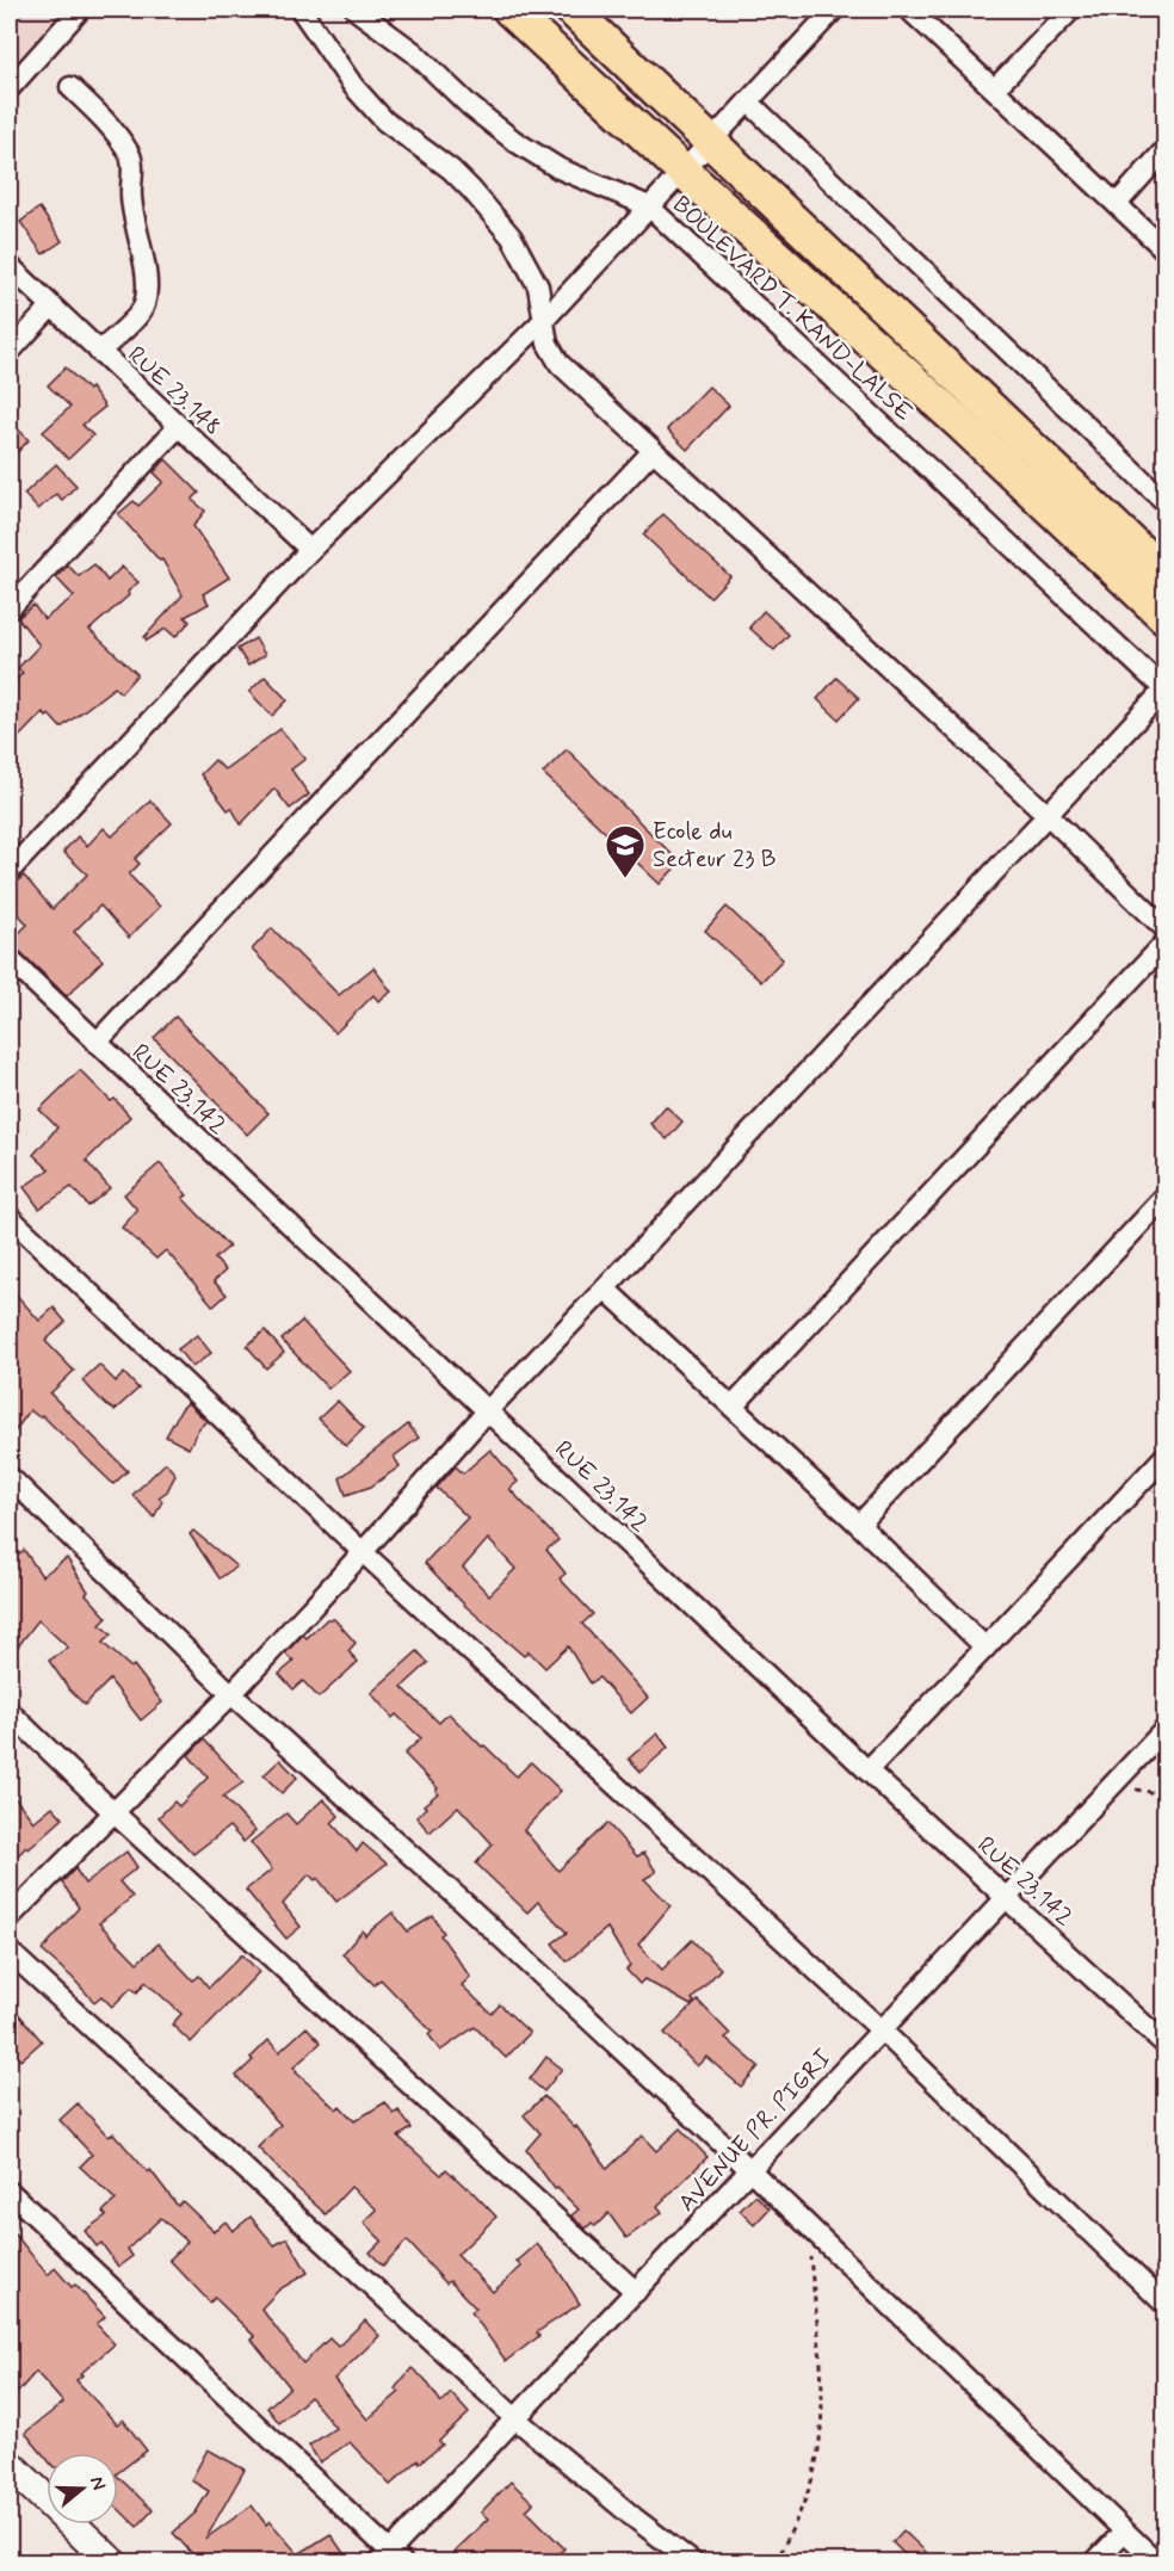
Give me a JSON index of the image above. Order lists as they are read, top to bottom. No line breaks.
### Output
{"streets":{"street":["BOULEVARD T. KAND-LALSE","RUE 23.148","RUE 23.142","AVENUE PR. PIGRI"]},"crossings":[["RUE 23.142","AVENUE PR. PIGRI"]],"places":{"school or university":["Ecole du Secteur 23 B"]},"north":"right"}
